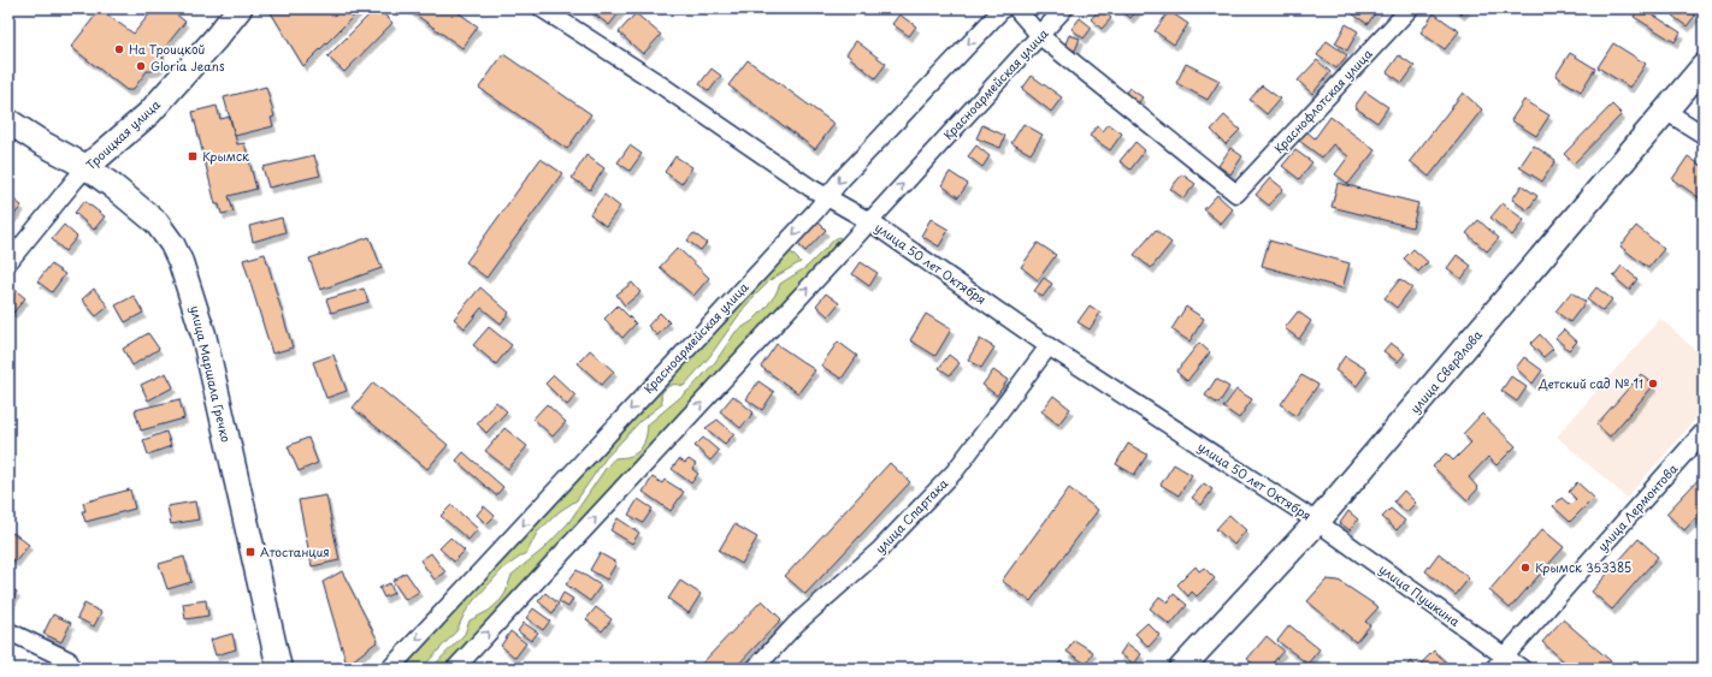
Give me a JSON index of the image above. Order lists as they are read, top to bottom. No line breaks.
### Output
{"streets":{"main road":["Троицкая улица","улица Свердлова","улица Маршала Гречко"],"street":["Красноармейская улица","Краснофлотская улица","улица 50 лет Октября","улица Лермонтова","улица Спартака","улица Пушкина"]},"crossings":[["Красноармейская улица","Краснофлотская улица"],["Красноармейская улица","улица 50 лет Октября"],["Троицкая улица","улица Маршала Гречко"],["улица 50 лет Октября","улица Свердлова"],["улица 50 лет Октября","улица Спартака"],["улица 50 лет Октября","улица Пушкина"],["улица Свердлова","улица Пушкина"],["улица Лермонтова","улица Пушкина"]],"places":{"other":["На Троицкой","Gloria Jeans","Детский сад № 11","Крымск 353385"],"transit":["Крымск","Атостанция"]}}
